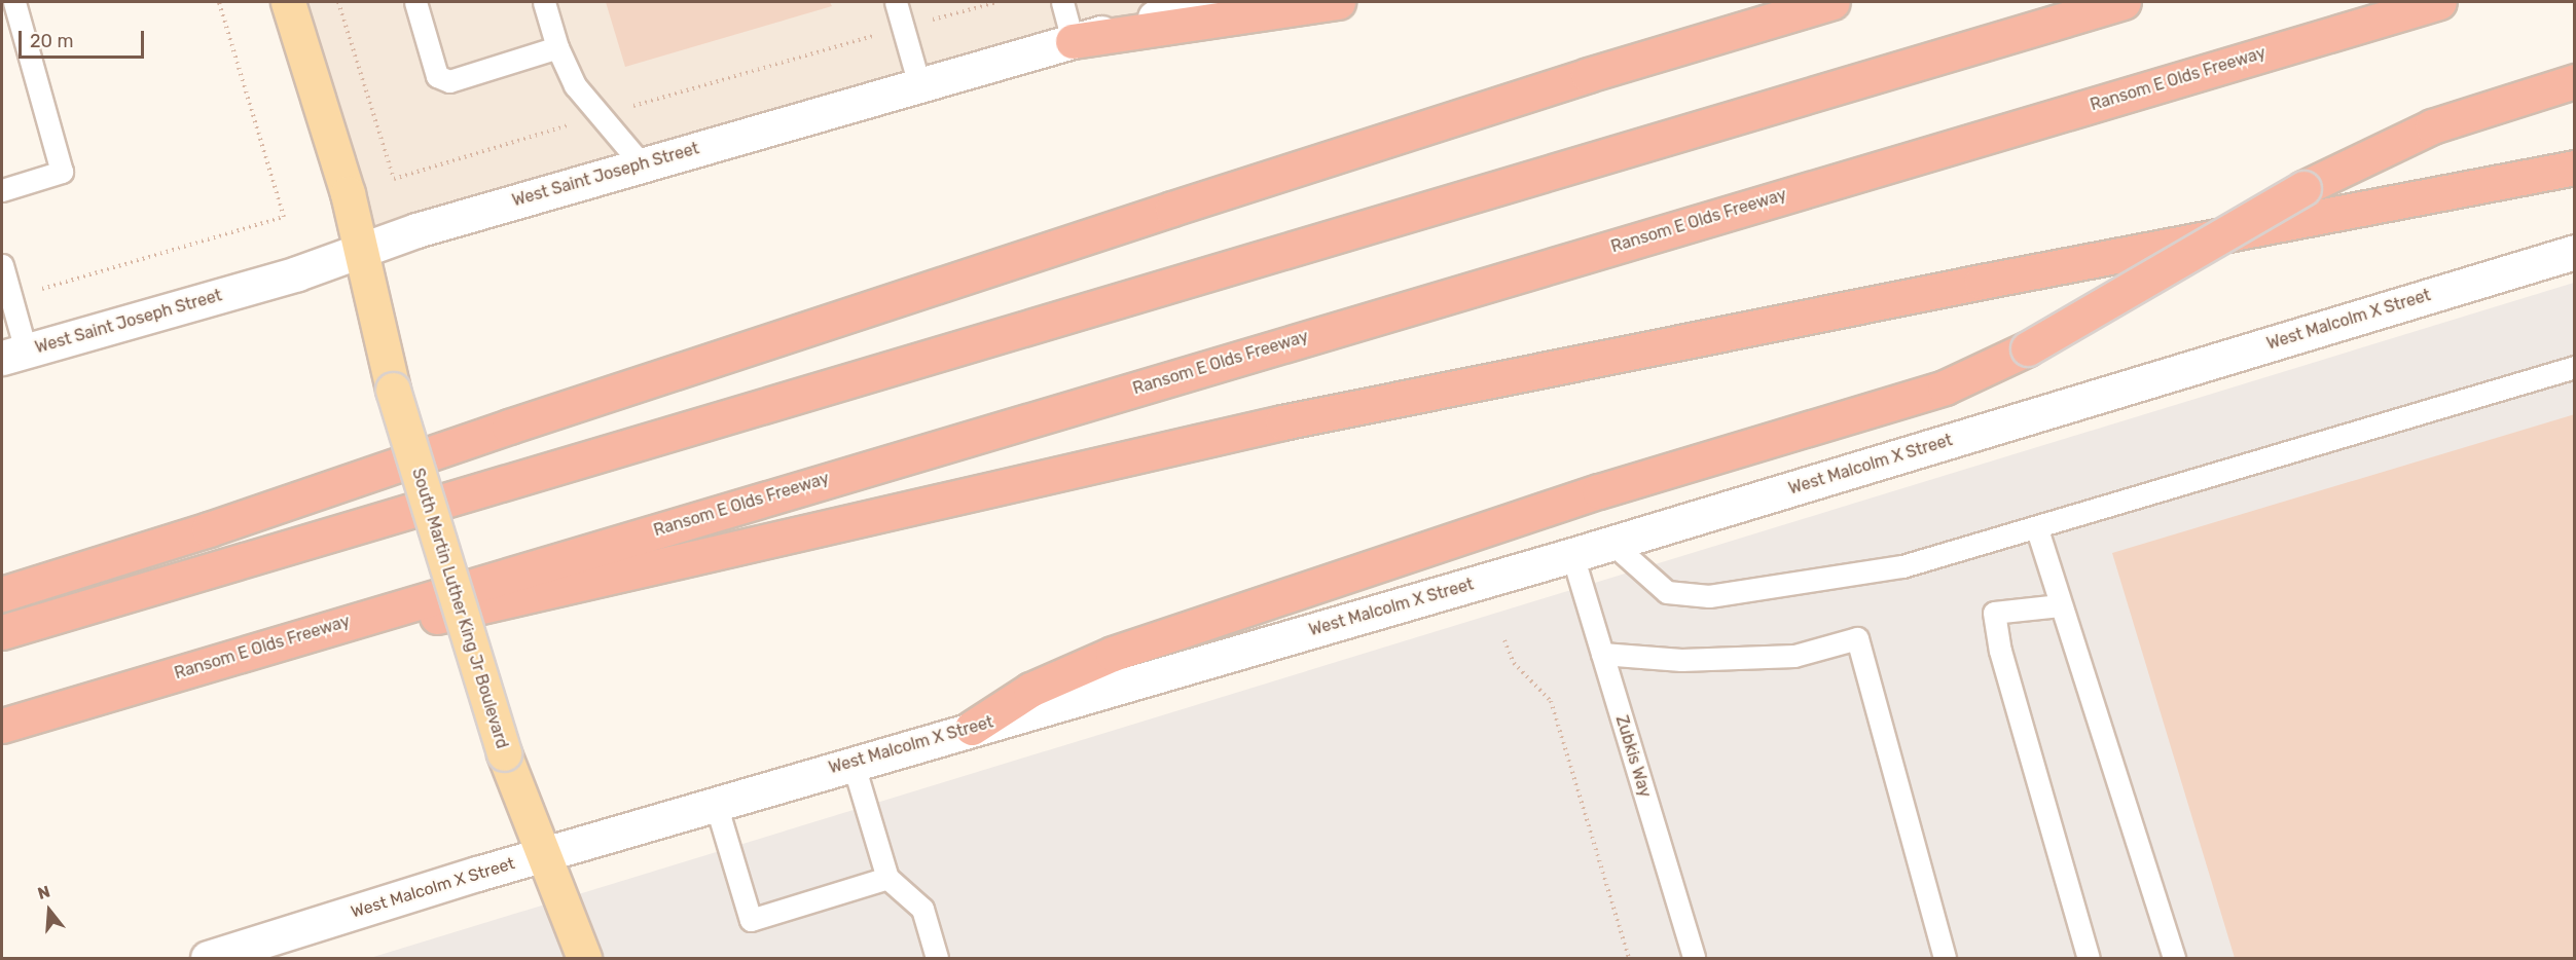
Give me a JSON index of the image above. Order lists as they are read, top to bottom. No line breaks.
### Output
{"streets":{"highway":["Ransom E Olds Freeway"],"main road":["West Saint Joseph Street","West Malcolm X Street","South Martin Luther King Jr Boulevard"],"lane":["Zubkis Way"]},"crossings":[["West Saint Joseph Street","South Martin Luther King Jr Boulevard"],["West Malcolm X Street","South Martin Luther King Jr Boulevard"],["West Malcolm X Street","Zubkis Way"]],"scale_bar":"20 m","north":"top"}
